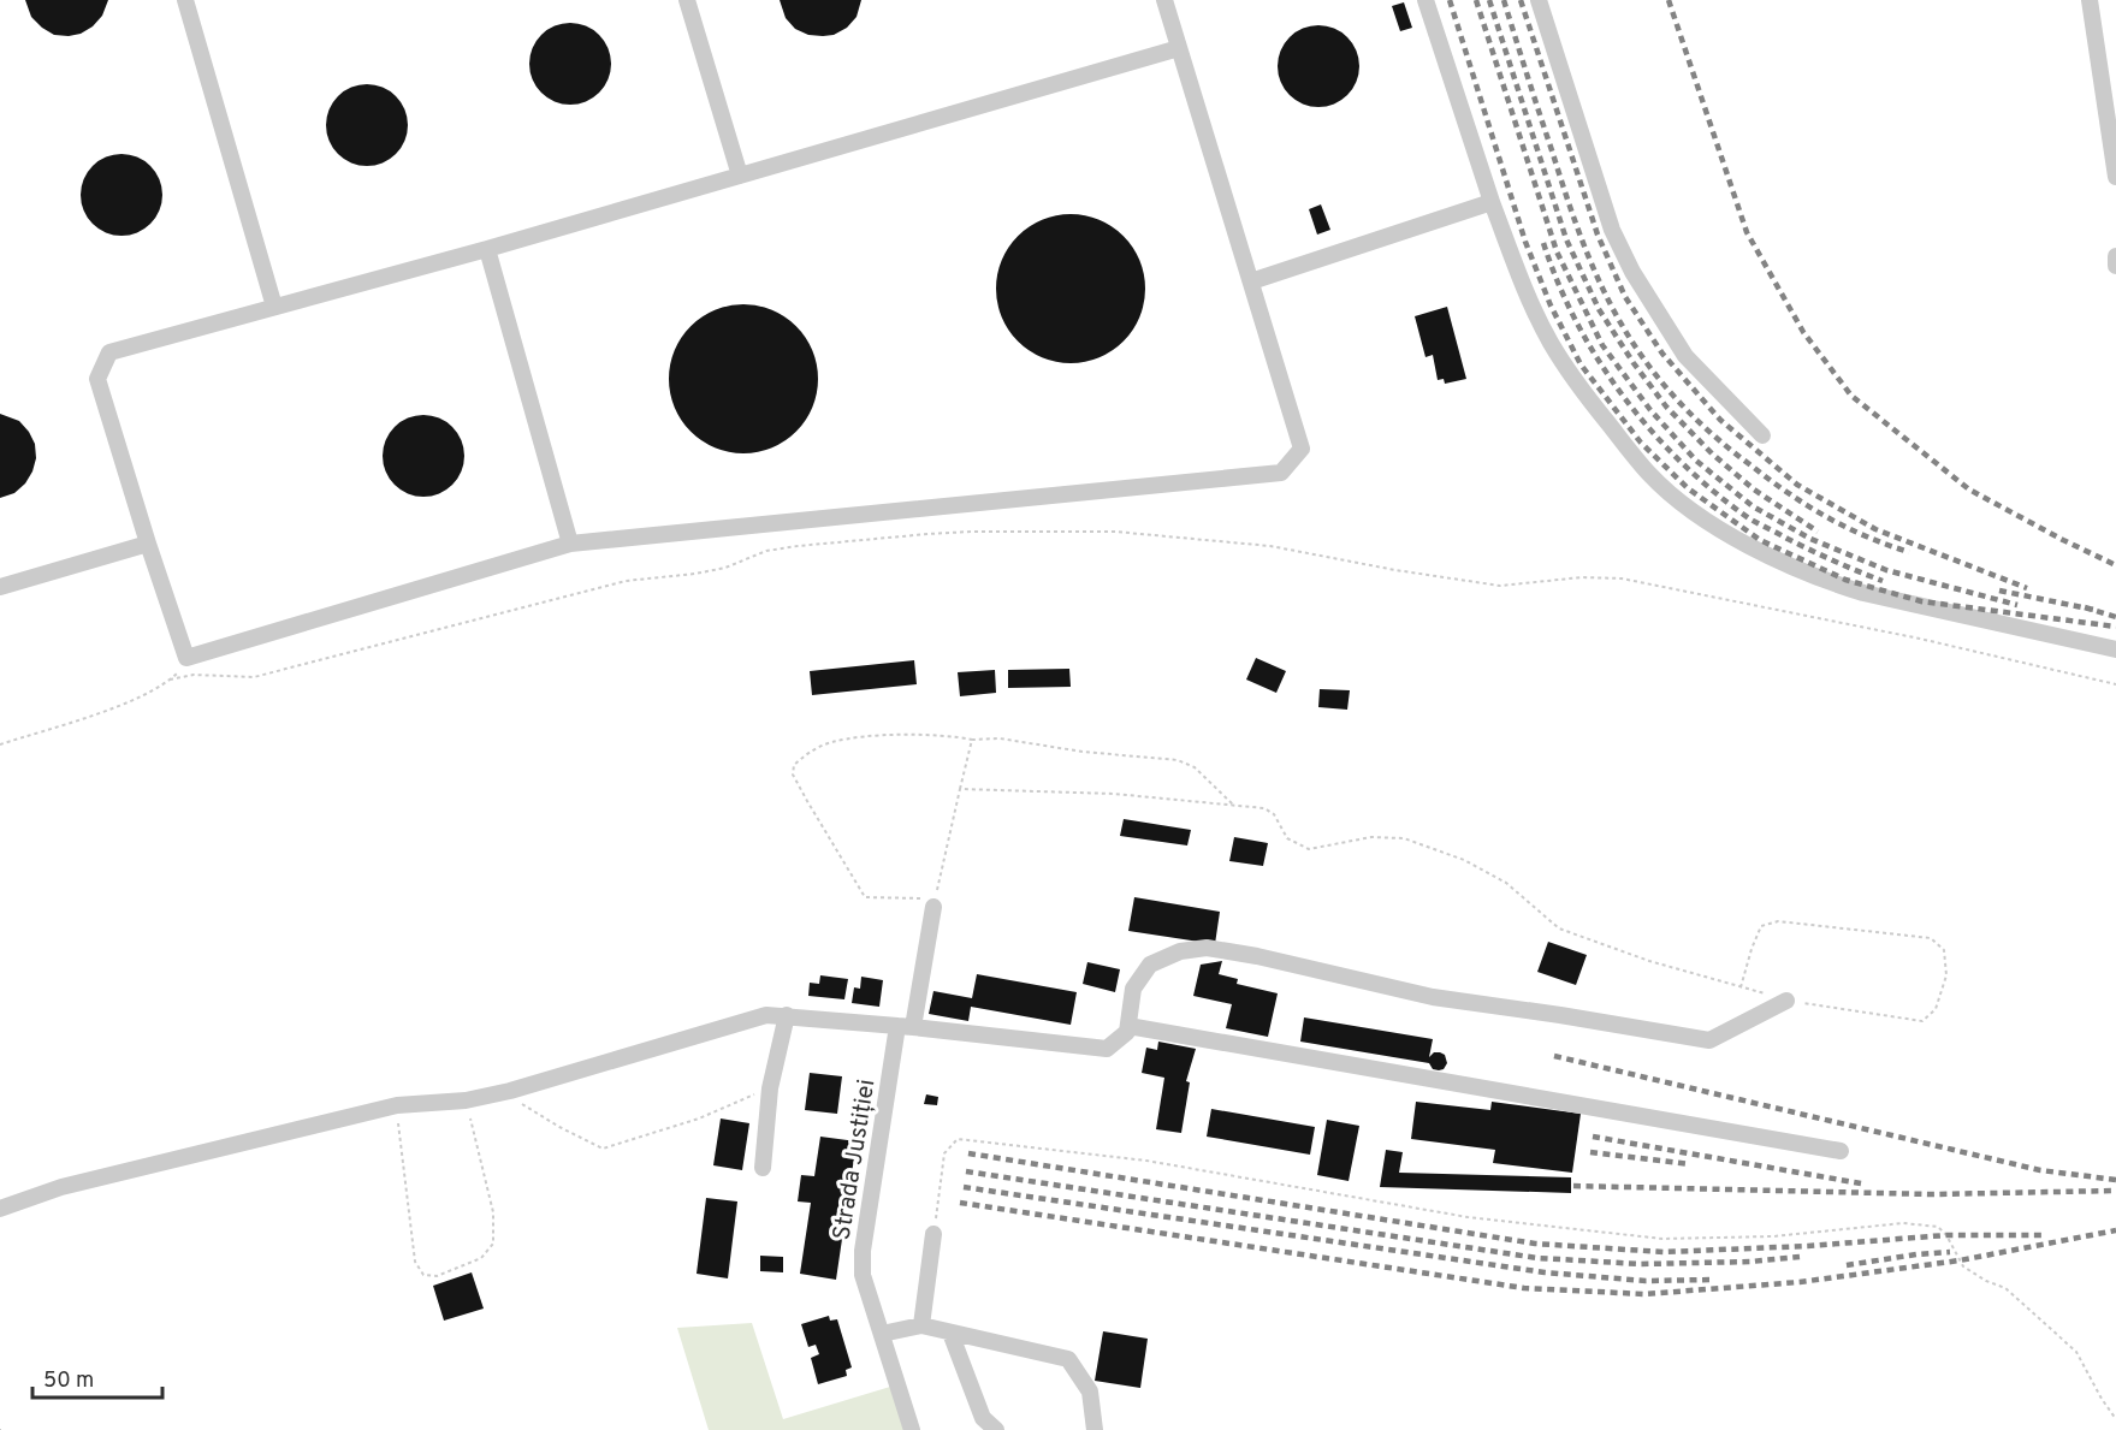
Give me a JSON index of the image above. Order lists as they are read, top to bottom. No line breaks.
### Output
{"streets":{"street":["Strada Justiției"]},"scale_bar":"50 m"}
